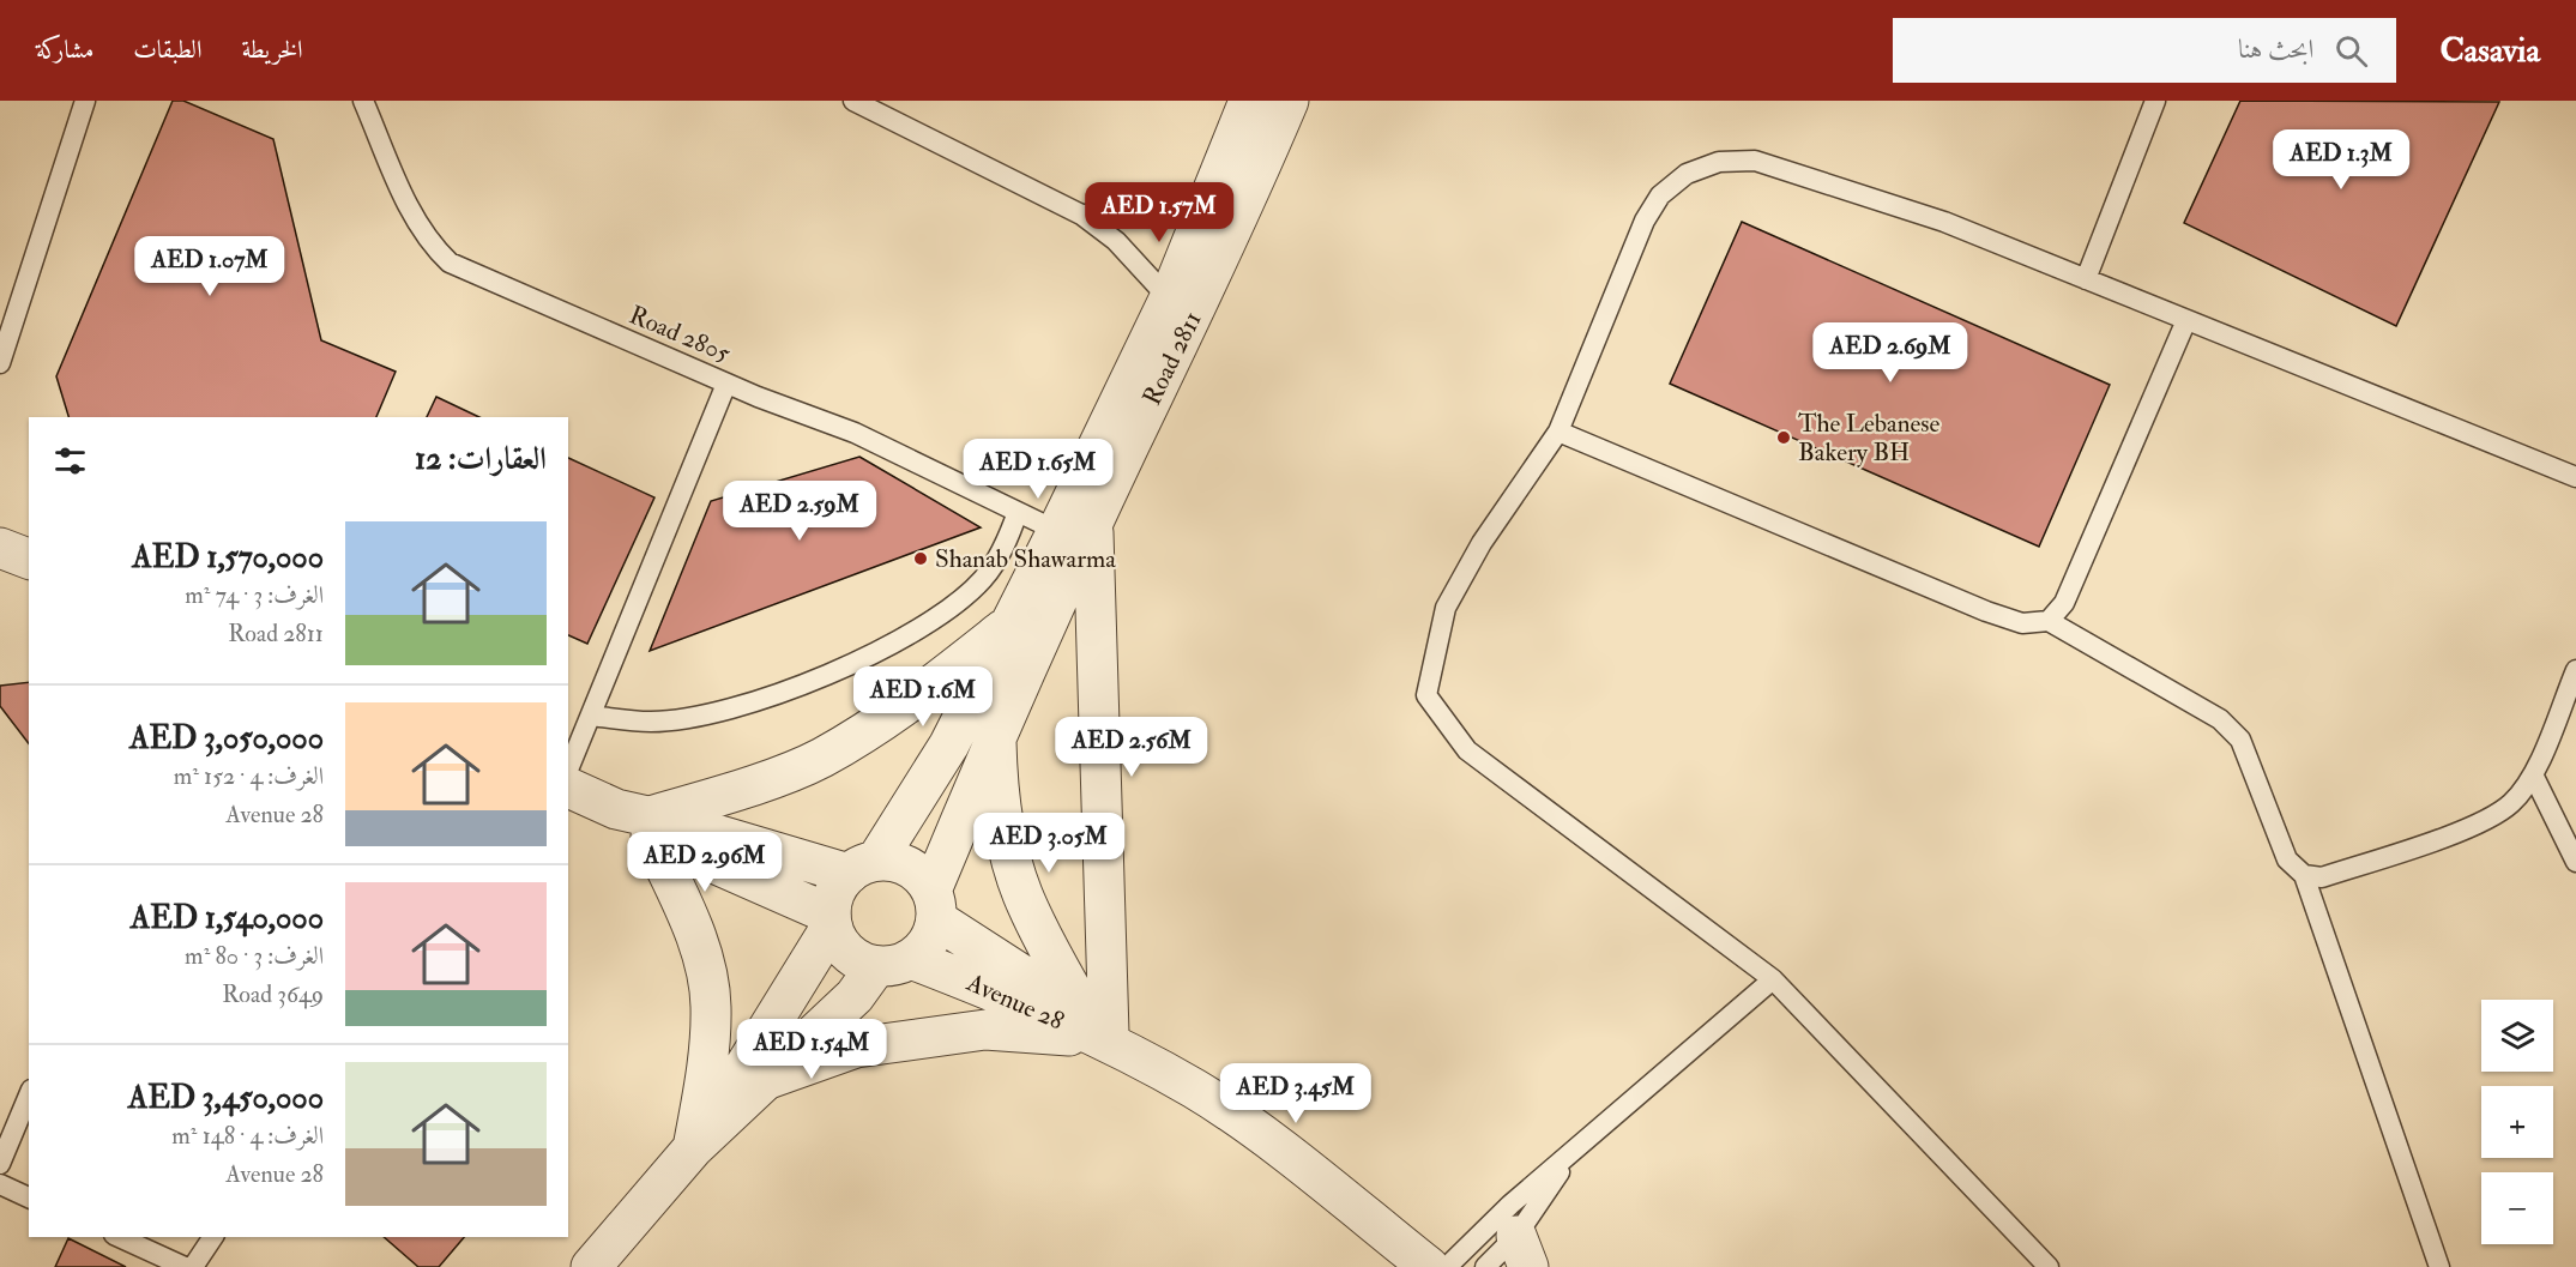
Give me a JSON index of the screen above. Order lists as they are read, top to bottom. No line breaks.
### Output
{"streets":{"street":["Road 2811","Avenue 28"],"lane":["Road 2805"]},"crossings":[["Road 2805","Road 2811"],["Road 2811","Avenue 28"]],"places":["The Lebanese Bakery BH","Shanab Shawarma"],"page":{"header":"Casavia","search":"ابحث هنا","nav":["الخريطة","الطبقات","مشاركة"],"price":["AED 1.3M","AED 1.57M","AED 1.07M","AED 2.69M","AED 1.65M","AED 2.59M","AED 1.6M","AED 2.56M","AED 3.05M","AED 2.96M","AED 1.54M","AED 3.45M"],"heading":"العقارات: 12","list":[{"name":"AED 1,570,000","note":"الغرف: 3 · 74 m² · Road 2811"},{"name":"AED 3,050,000","note":"الغرف: 4 · 152 m² · Avenue 28"},{"name":"AED 1,540,000","note":"الغرف: 3 · 80 m² · Road 3649"},{"name":"AED 3,450,000","note":"الغرف: 4 · 148 m² · Avenue 28"}],"map_buttons":["+","−"]}}
